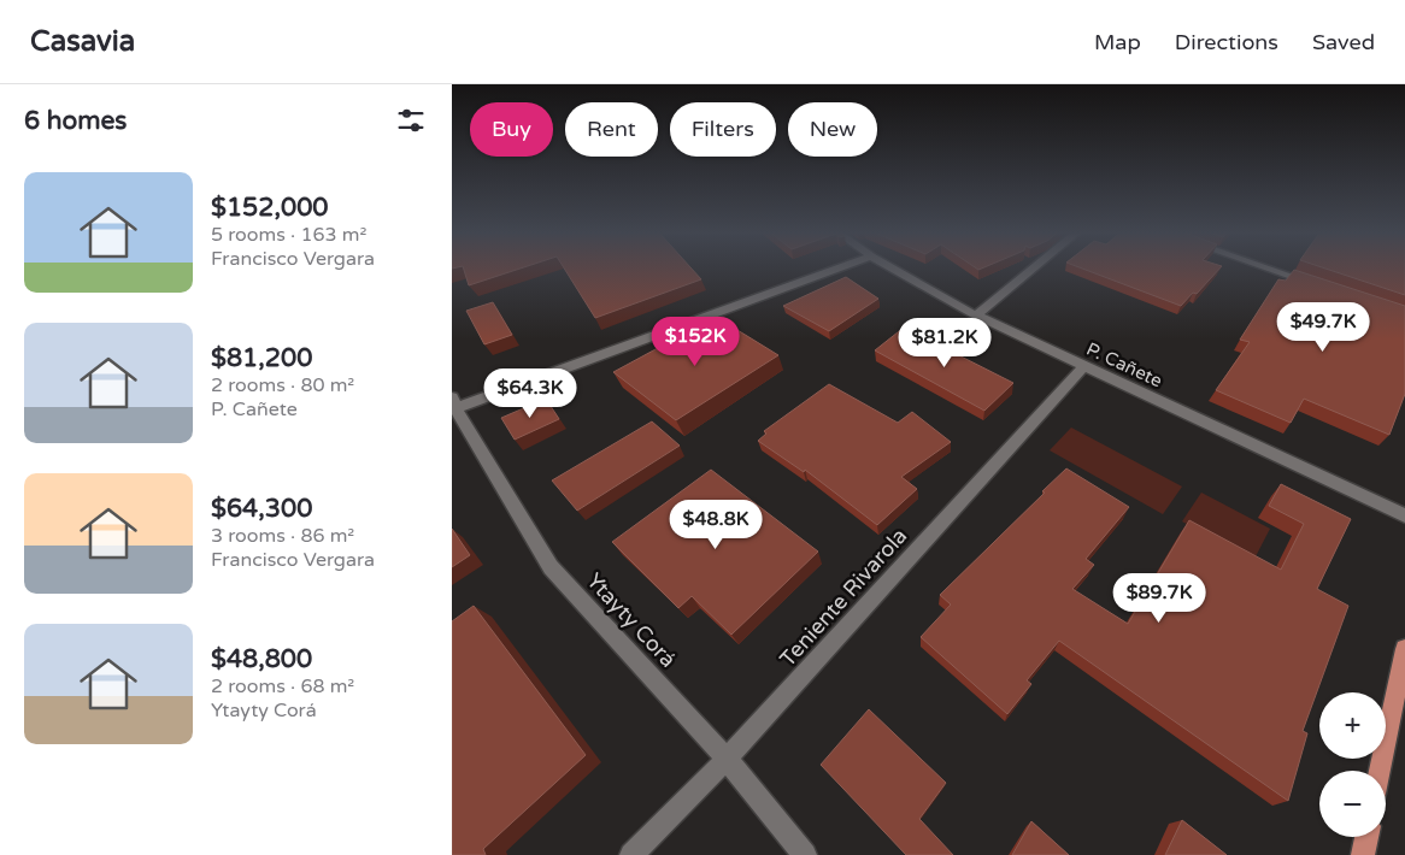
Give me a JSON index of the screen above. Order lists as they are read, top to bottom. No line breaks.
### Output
{"streets":{"street":["P. Cañete","Teniente Rivarola","Ytayty Corá"]},"crossings":[["P. Cañete","Teniente Rivarola"],["Teniente Rivarola","Ytayty Corá"]],"page":{"header":"Casavia","nav":["Map","Directions","Saved"],"heading":"6 homes","chip":["Buy","Rent","Filters","New"],"list":[{"name":"$152,000","note":"5 rooms · 163 m² · Francisco Vergara"},{"name":"$81,200","note":"2 rooms · 80 m² · P. Cañete"},{"name":"$64,300","note":"3 rooms · 86 m² · Francisco Vergara"},{"name":"$48,800","note":"2 rooms · 68 m² · Ytayty Corá"}],"price":["$49.7K","$152K","$81.2K","$64.3K","$48.8K","$89.7K"],"map_buttons":["+","−"]}}
